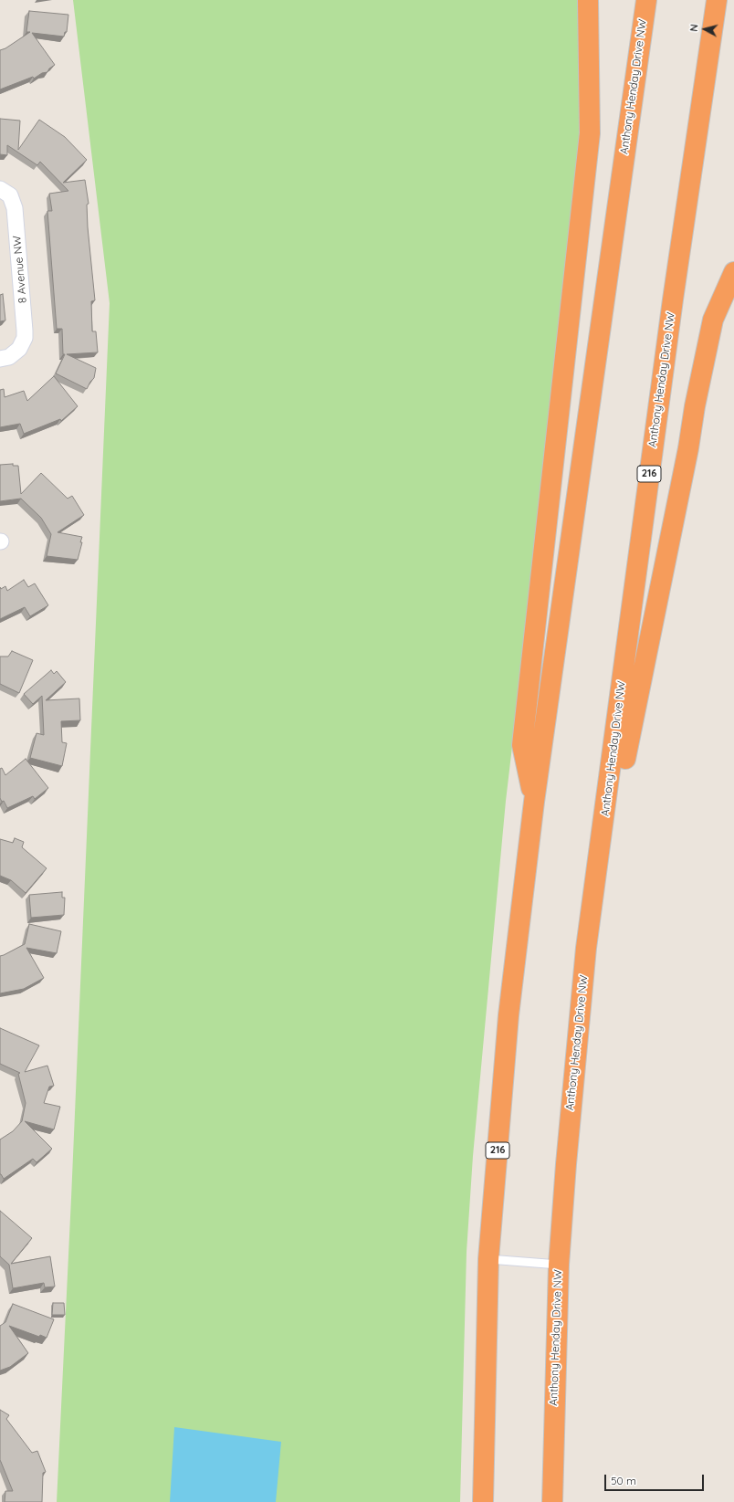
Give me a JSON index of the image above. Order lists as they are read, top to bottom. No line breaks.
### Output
{"streets":{"highway":["Anthony Henday Drive NW","216"],"street":["8 Avenue NW"]},"scale_bar":"50 m","north":"left"}
